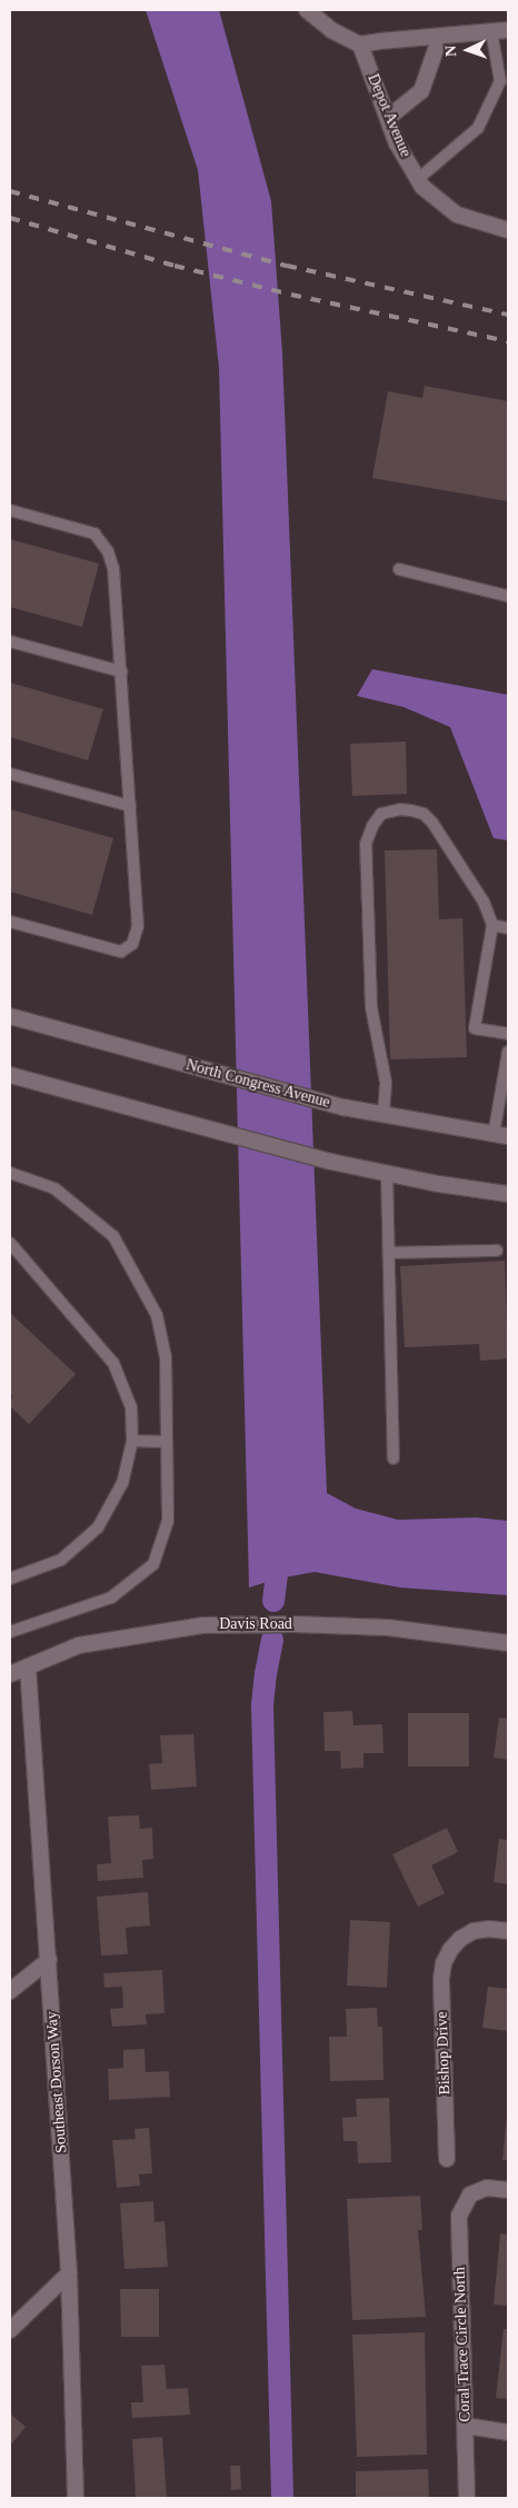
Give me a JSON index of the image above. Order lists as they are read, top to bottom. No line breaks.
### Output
{"streets":{"street":["Depot Avenue","North Congress Avenue","Davis Road","Bishop Drive","Southeast Dorson Way","Coral Trace Circle North"]},"crossings":[["Davis Road","Southeast Dorson Way"]],"north":"left"}
